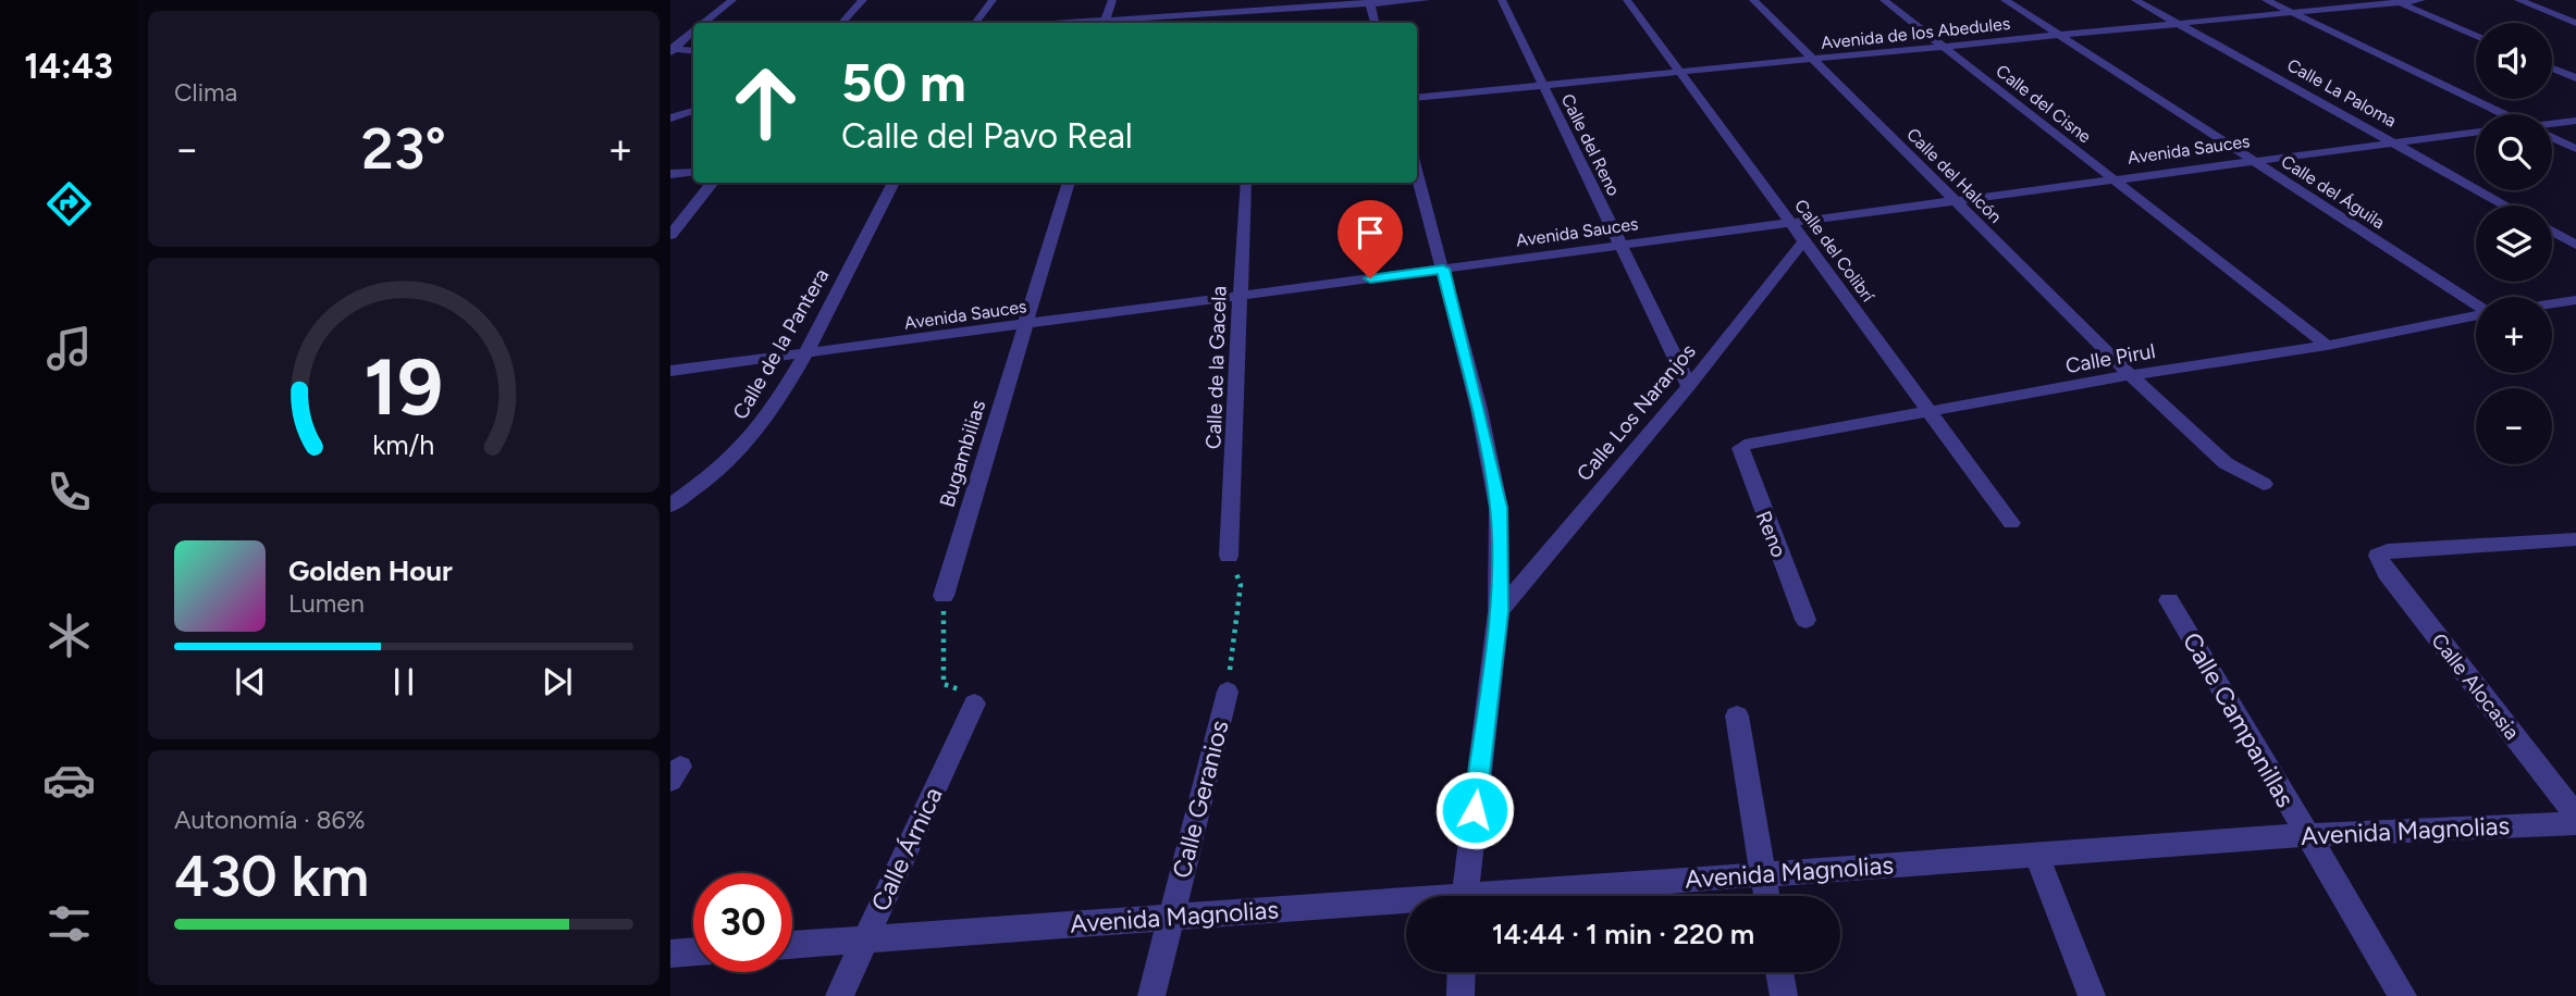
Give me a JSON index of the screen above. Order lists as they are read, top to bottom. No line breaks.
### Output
{"streets":{"street":["Avenida de los Abedules","Calle La Paloma","Calle del Cisne","Calle del Reno","Avenida Sauces","Calle del Halcón","Calle del Águila","Calle del Colibrí","Calle de la Pantera","Calle Pirul","Calle de la Gacela","Calle Los Naranjos","Bugambilias","Reno","Calle Alocasia","Calle Campanillas","Calle Geranios","Avenida Magnolias","Calle Árnica"]},"crossings":[["Avenida de los Abedules","Calle La Paloma"],["Avenida de los Abedules","Calle del Cisne"],["Avenida de los Abedules","Calle del Reno"],["Avenida de los Abedules","Calle del Halcón"],["Avenida de los Abedules","Calle del Águila"],["Avenida de los Abedules","Calle del Colibrí"],["Calle La Paloma","Avenida Sauces"],["Calle del Cisne","Avenida Sauces"],["Calle del Cisne","Calle Pirul"],["Calle del Reno","Avenida Sauces"],["Calle del Reno","Calle Los Naranjos"],["Avenida Sauces","Calle del Halcón"],["Avenida Sauces","Calle del Águila"],["Avenida Sauces","Calle del Colibrí"],["Avenida Sauces","Calle de la Pantera"],["Avenida Sauces","Calle de la Gacela"],["Avenida Sauces","Bugambilias"],["Calle del Halcón","Calle Pirul"],["Calle del Colibrí","Calle Pirul"],["Calle del Colibrí","Calle Los Naranjos"],["Calle Pirul","Reno"],["Calle Campanillas","Avenida Magnolias"],["Calle Geranios","Avenida Magnolias"],["Avenida Magnolias","Calle Árnica"]],"page":{"tabs":"14:43","tile":["Clima",["Autonomía · 86%","430 km"]],"map_buttons":["+","−"],"turn":["50 m","Calle del Pavo Real"],"heat":["−","23°","+"],"song":["Golden Hour","Lumen"],"limit":"30","trip":"14:44 · 1 min · 220 m","gauge":["19","km/h"]}}
